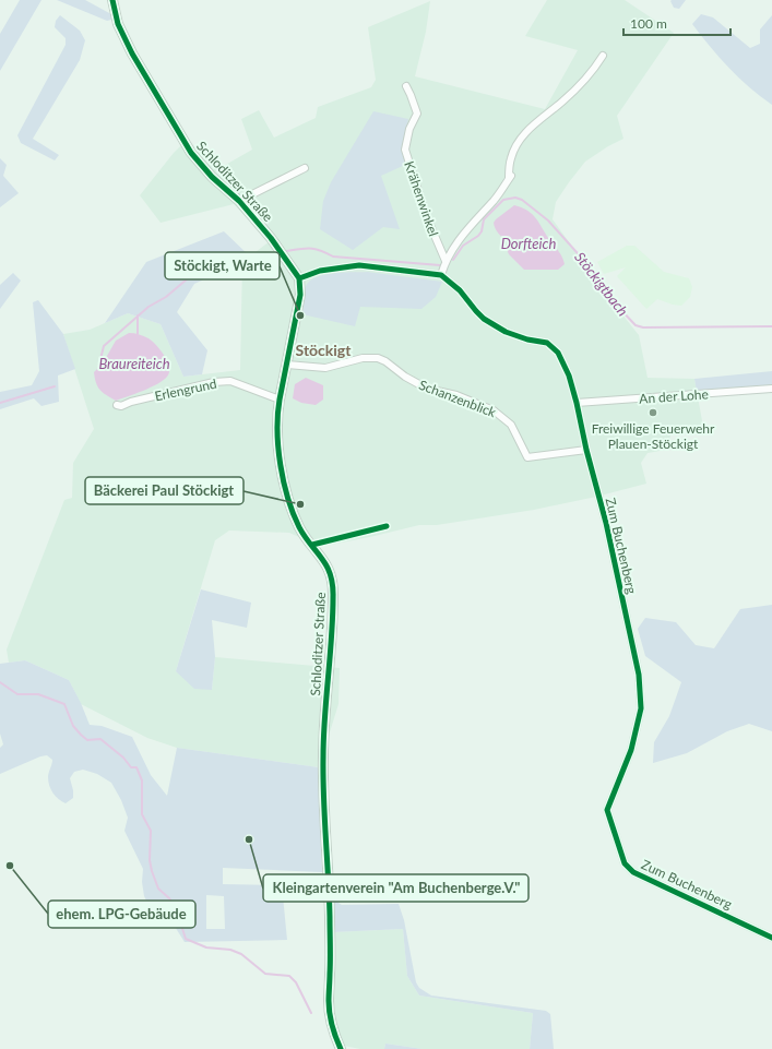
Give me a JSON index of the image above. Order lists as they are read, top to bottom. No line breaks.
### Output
{"streets":{"street":["Schloditzer Straße","Krähenwinkel","Erlengrund","An der Lohe","Schanzenblick","Zum Buchenberg"]},"crossings":[["Schloditzer Straße","Erlengrund"],["Schloditzer Straße","Schanzenblick"],["An der Lohe","Zum Buchenberg"],["Schanzenblick","Zum Buchenberg"]],"districts":["Stöckigt"],"water":["Dorfteich","Stöckigtbach","Braureiteich"],"places":["Stöckigt, Warte","Freiwillige Feuerwehr Plauen-Stöckigt","Bäckerei Paul Stöckigt","Kleingartenverein \"Am Buchenberge.V.\"","ehem. LPG-Gebäude"],"scale_bar":"100 m"}
